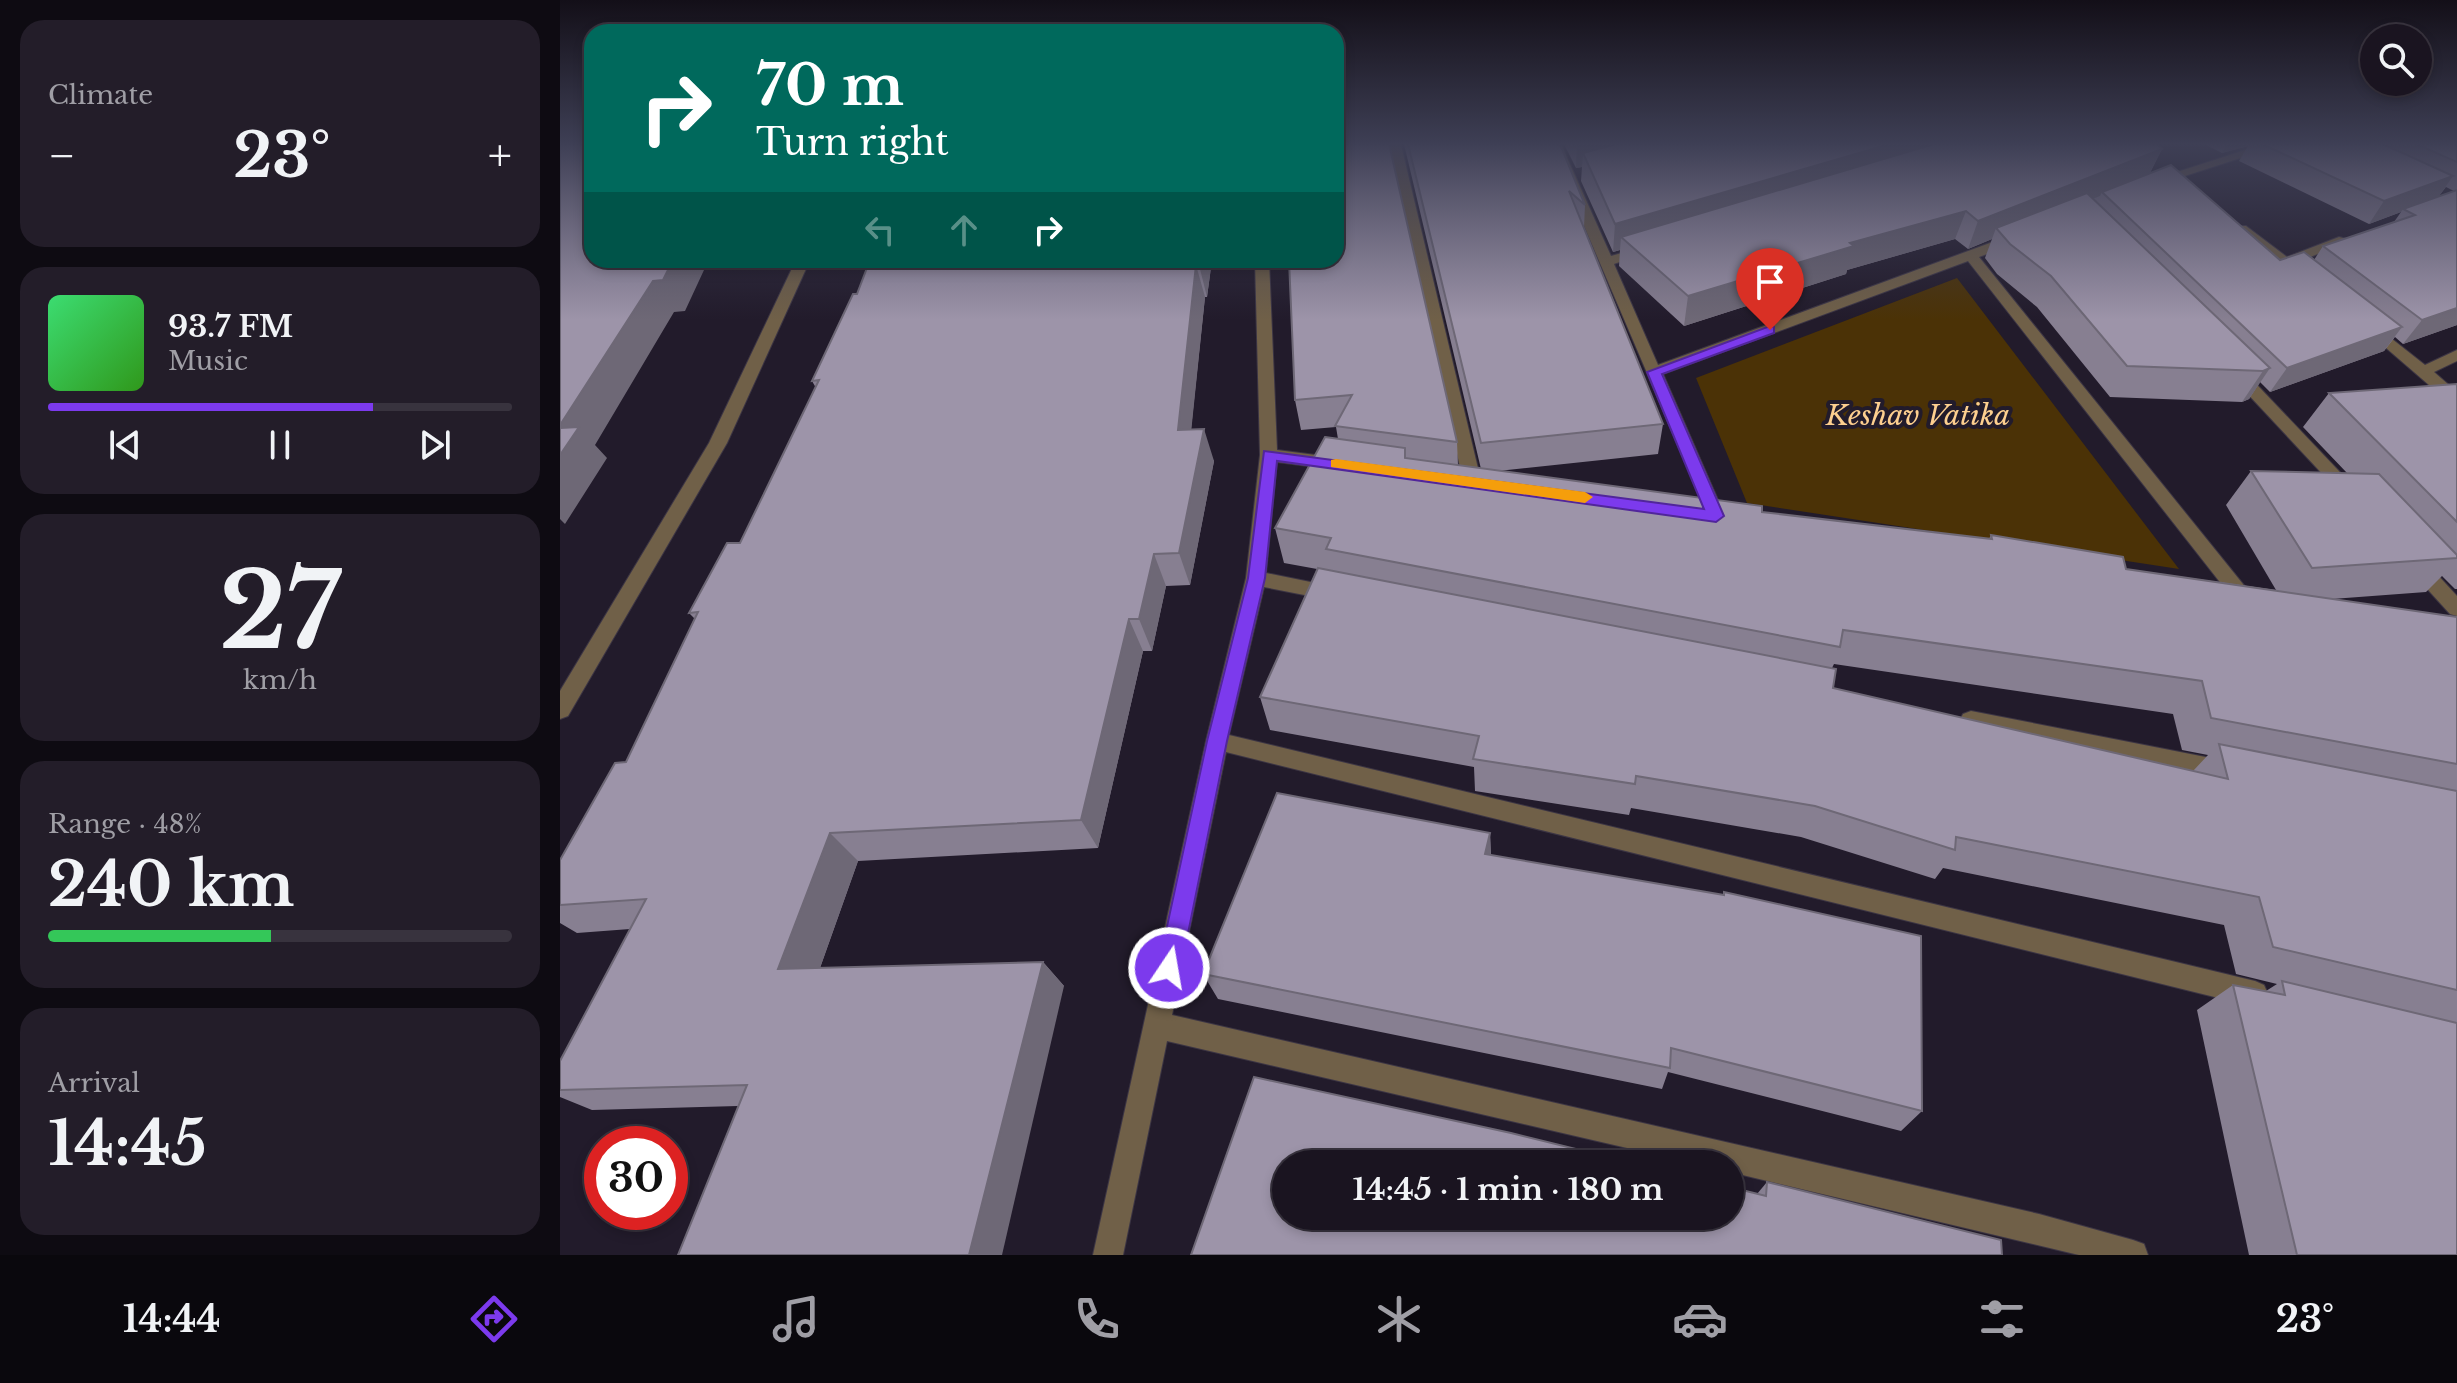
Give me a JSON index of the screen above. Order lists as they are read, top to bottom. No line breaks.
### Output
{"parks":["Keshav Vatika"],"page":{"tile":["Climate",["27","km/h"],["Range · 48%","240 km"],["Arrival","14:45"]],"turn":["70 m","Turn right"],"heat":["−","23°","+"],"song":["93.7 FM","Music"],"limit":"30","trip":"14:45 · 1 min · 180 m","tabs":["14:44","23°"]}}
